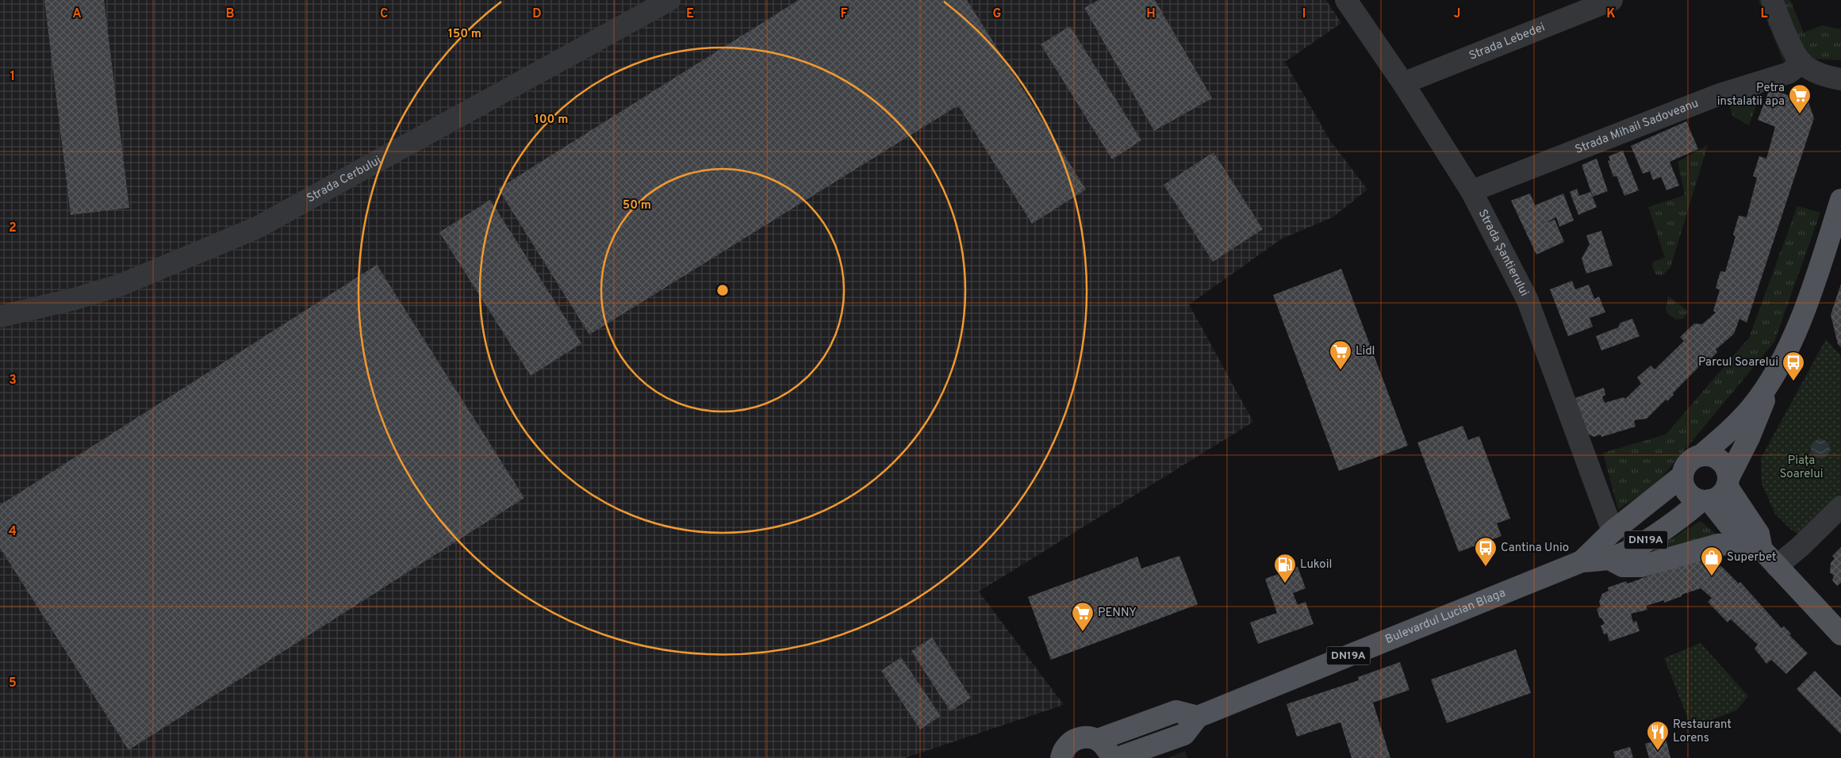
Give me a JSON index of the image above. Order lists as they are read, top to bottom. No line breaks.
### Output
{"streets":{"main road":["DN19A","Bulevardul Lucian Blaga"],"street":["Strada Lebedei","Strada Mihail Sadoveanu","Strada Cerbului","Strada Șantierului"]},"crossings":[["Strada Lebedei","Strada Șantierului"],["Strada Mihail Sadoveanu","Strada Șantierului"],["Strada Șantierului","Bulevardul Lucian Blaga"]],"parks":["Piața Soarelui"],"places":{"supermarket":["Petra instalatii apa","Lidl","PENNY"],"bus stop":["Parcul Soarelui","Cantina Unio"],"shop":["Superbet"],"fuel station":["Lukoil"],"restaurant":["Restaurant Lorens"]},"grid":{"columns":["A","B","C","D","E","F","G","H","I","J","K","L"],"rows":["1","2","3","4","5"]},"rings":["150 m","100 m","50 m"]}
